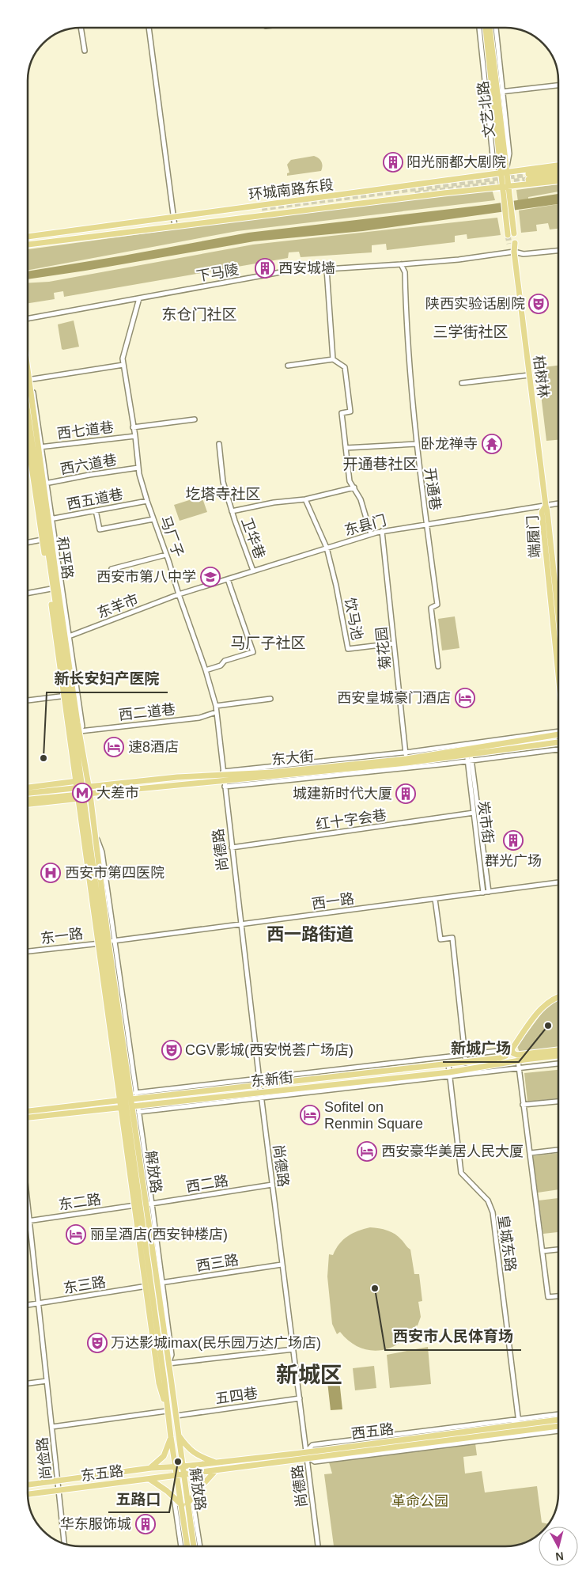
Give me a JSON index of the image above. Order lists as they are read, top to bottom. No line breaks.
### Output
{"streets":{"main road":["文艺北路","环城南路东段","柏树林","端履门","和平路","东大街","东新街","解放路","西五路","东五路"],"street":["下马陵","西七道巷","西六道巷","开通巷","西五道巷","东县门","马厂子","卫华巷","东羊市","饮马池","菊花园","西二道巷","红十字会巷","炭市街","尚德路","西一路","东一路","西二路","东二路","皇城东路","西三路","东三路","五四巷","尚俭路"]},"crossings":[["文艺北路","环城南路东段"],["下马陵","柏树林"],["下马陵","开通巷"],["下马陵","马厂子"],["柏树林","东县门"],["柏树林","端履门"],["西七道巷","马厂子"],["西七道巷","和平路"],["西六道巷","马厂子"],["西六道巷","和平路"],["开通巷","东县门"],["西五道巷","马厂子"],["西五道巷","和平路"],["东县门","马厂子"],["东县门","端履门"],["东县门","卫华巷"],["东县门","东羊市"],["东县门","饮马池"],["东县门","菊花园"],["马厂子","东羊市"],["马厂子","西二道巷"],["马厂子","东大街"],["马厂子","尚德路"],["和平路","东羊市"],["和平路","西二道巷"],["和平路","东大街"],["和平路","解放路"],["饮马池","菊花园"],["菊花园","东大街"],["东大街","炭市街"],["东大街","尚德路"],["东大街","解放路"],["红十字会巷","炭市街"],["红十字会巷","尚德路"],["炭市街","西一路"],["尚德路","西一路"],["尚德路","东新街"],["尚德路","西二路"],["尚德路","西三路"],["尚德路","五四巷"],["尚德路","西五路"],["西一路","东一路"],["西一路","解放路"],["东一路","解放路"],["东新街","解放路"],["东新街","皇城东路"],["解放路","西二路"],["解放路","东二路"],["解放路","西三路"],["解放路","东三路"],["解放路","五四巷"],["解放路","西五路"],["解放路","东五路"],["西二路","东二路"],["东二路","尚俭路"],["皇城东路","西五路"],["东三路","尚俭路"],["西五路","东五路"],["尚俭路","东五路"]],"districts":["东仓门社区","三学街社区","开通巷社区","圪塔寺社区","马厂子社区","西一路街道","新城区"],"parks":["革命公园"],"places":{"building":["阳光丽都大剧院","西安城墙","城建新时代大厦","群光广场","华东服饰城"],"theatre":["陕西实验话剧院","CGV影城(西安悦荟广场店)","万达影城imax(民乐园万达广场店)"],"temple":["卧龙禅寺"],"school or university":["西安市第八中学"],"hotel":["西安皇城豪门酒店","速8酒店","Sofitel on Renmin Square","西安豪华美居人民大厦","丽呈酒店(西安钟楼店)"],"other":["新长安妇产医院","新城广场","西安市人民体育场","五路口"],"metro station":["大差市"],"hospital":["西安市第四医院"]},"north":"bottom"}
